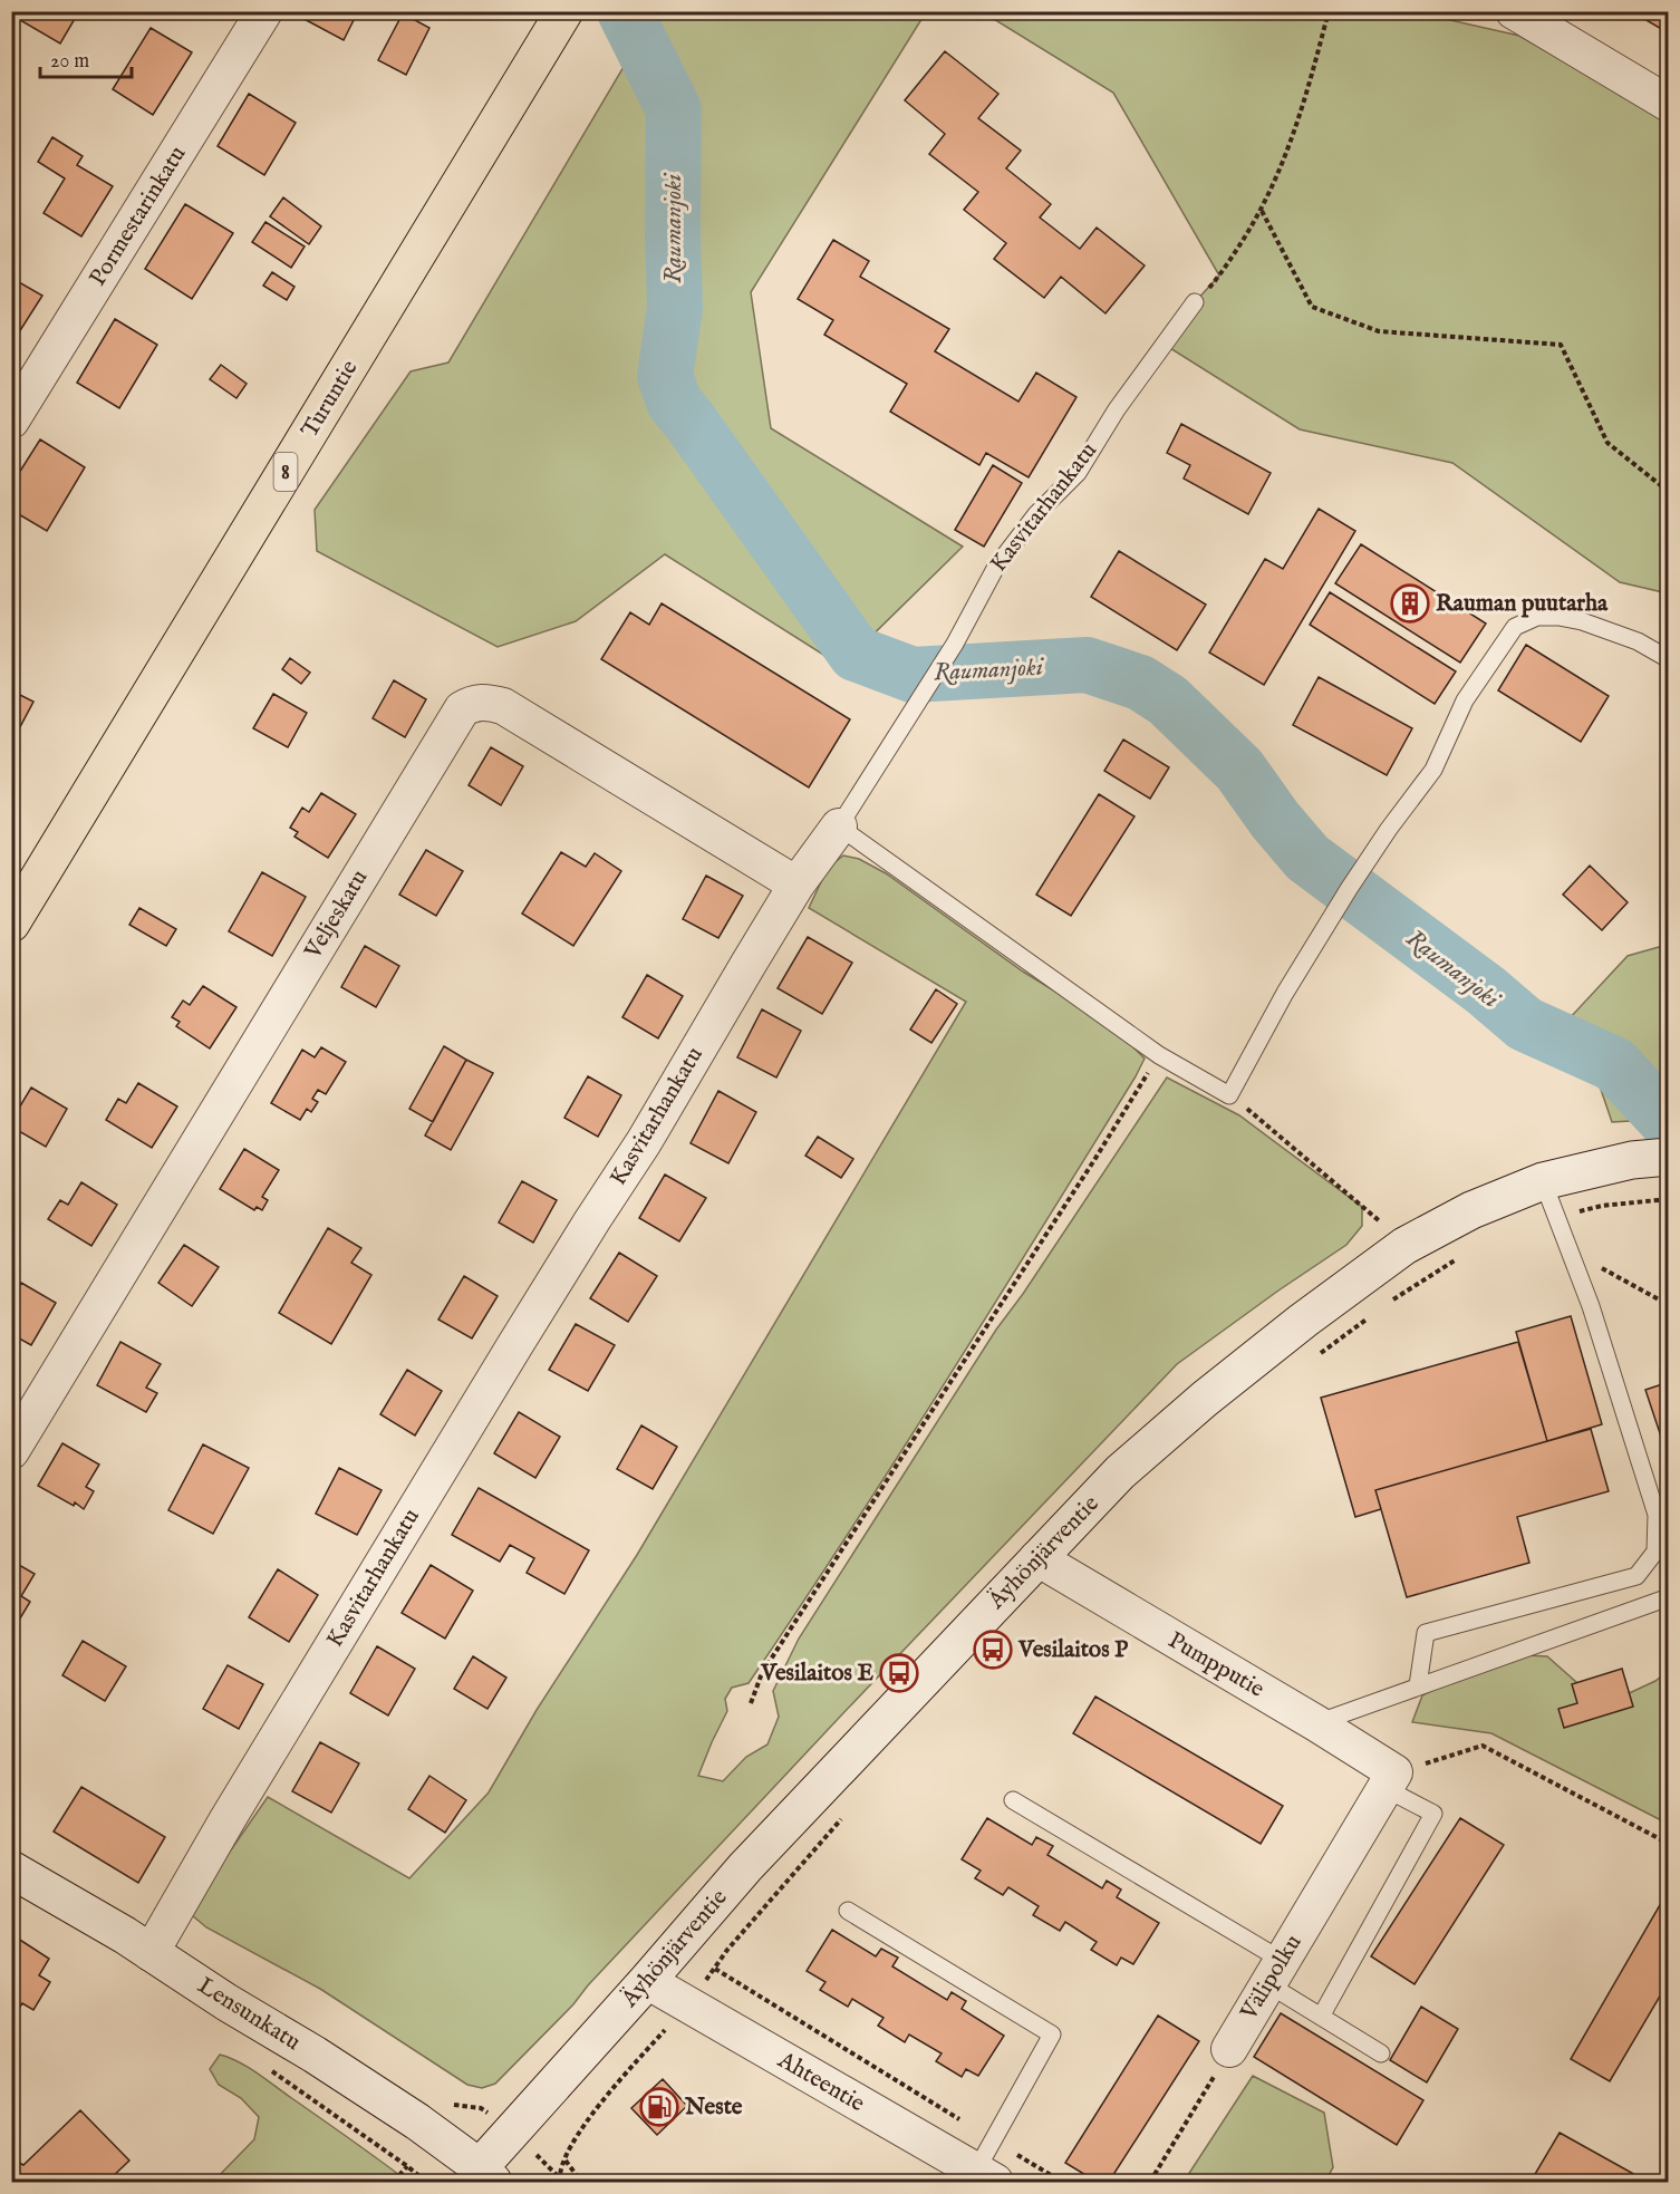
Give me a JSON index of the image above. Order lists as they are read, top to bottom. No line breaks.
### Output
{"streets":{"highway":["Turuntie","8"],"main road":["Äyhönjärventie","Lensunkatu"],"street":["Pormestarinkatu","Kasvitarhankatu","Veljeskatu","Pumpputie","Välipolku","Ahteentie"]},"crossings":[["Kasvitarhankatu","Veljeskatu"],["Kasvitarhankatu","Lensunkatu"],["Äyhönjärventie","Pumpputie"],["Äyhönjärventie","Lensunkatu"],["Äyhönjärventie","Ahteentie"],["Pumpputie","Välipolku"]],"water":["Raumanjoki"],"places":{"building":["Rauman puutarha"],"bus stop":["Vesilaitos P","Vesilaitos E"],"fuel station":["Neste"]},"scale_bar":"20 m"}
